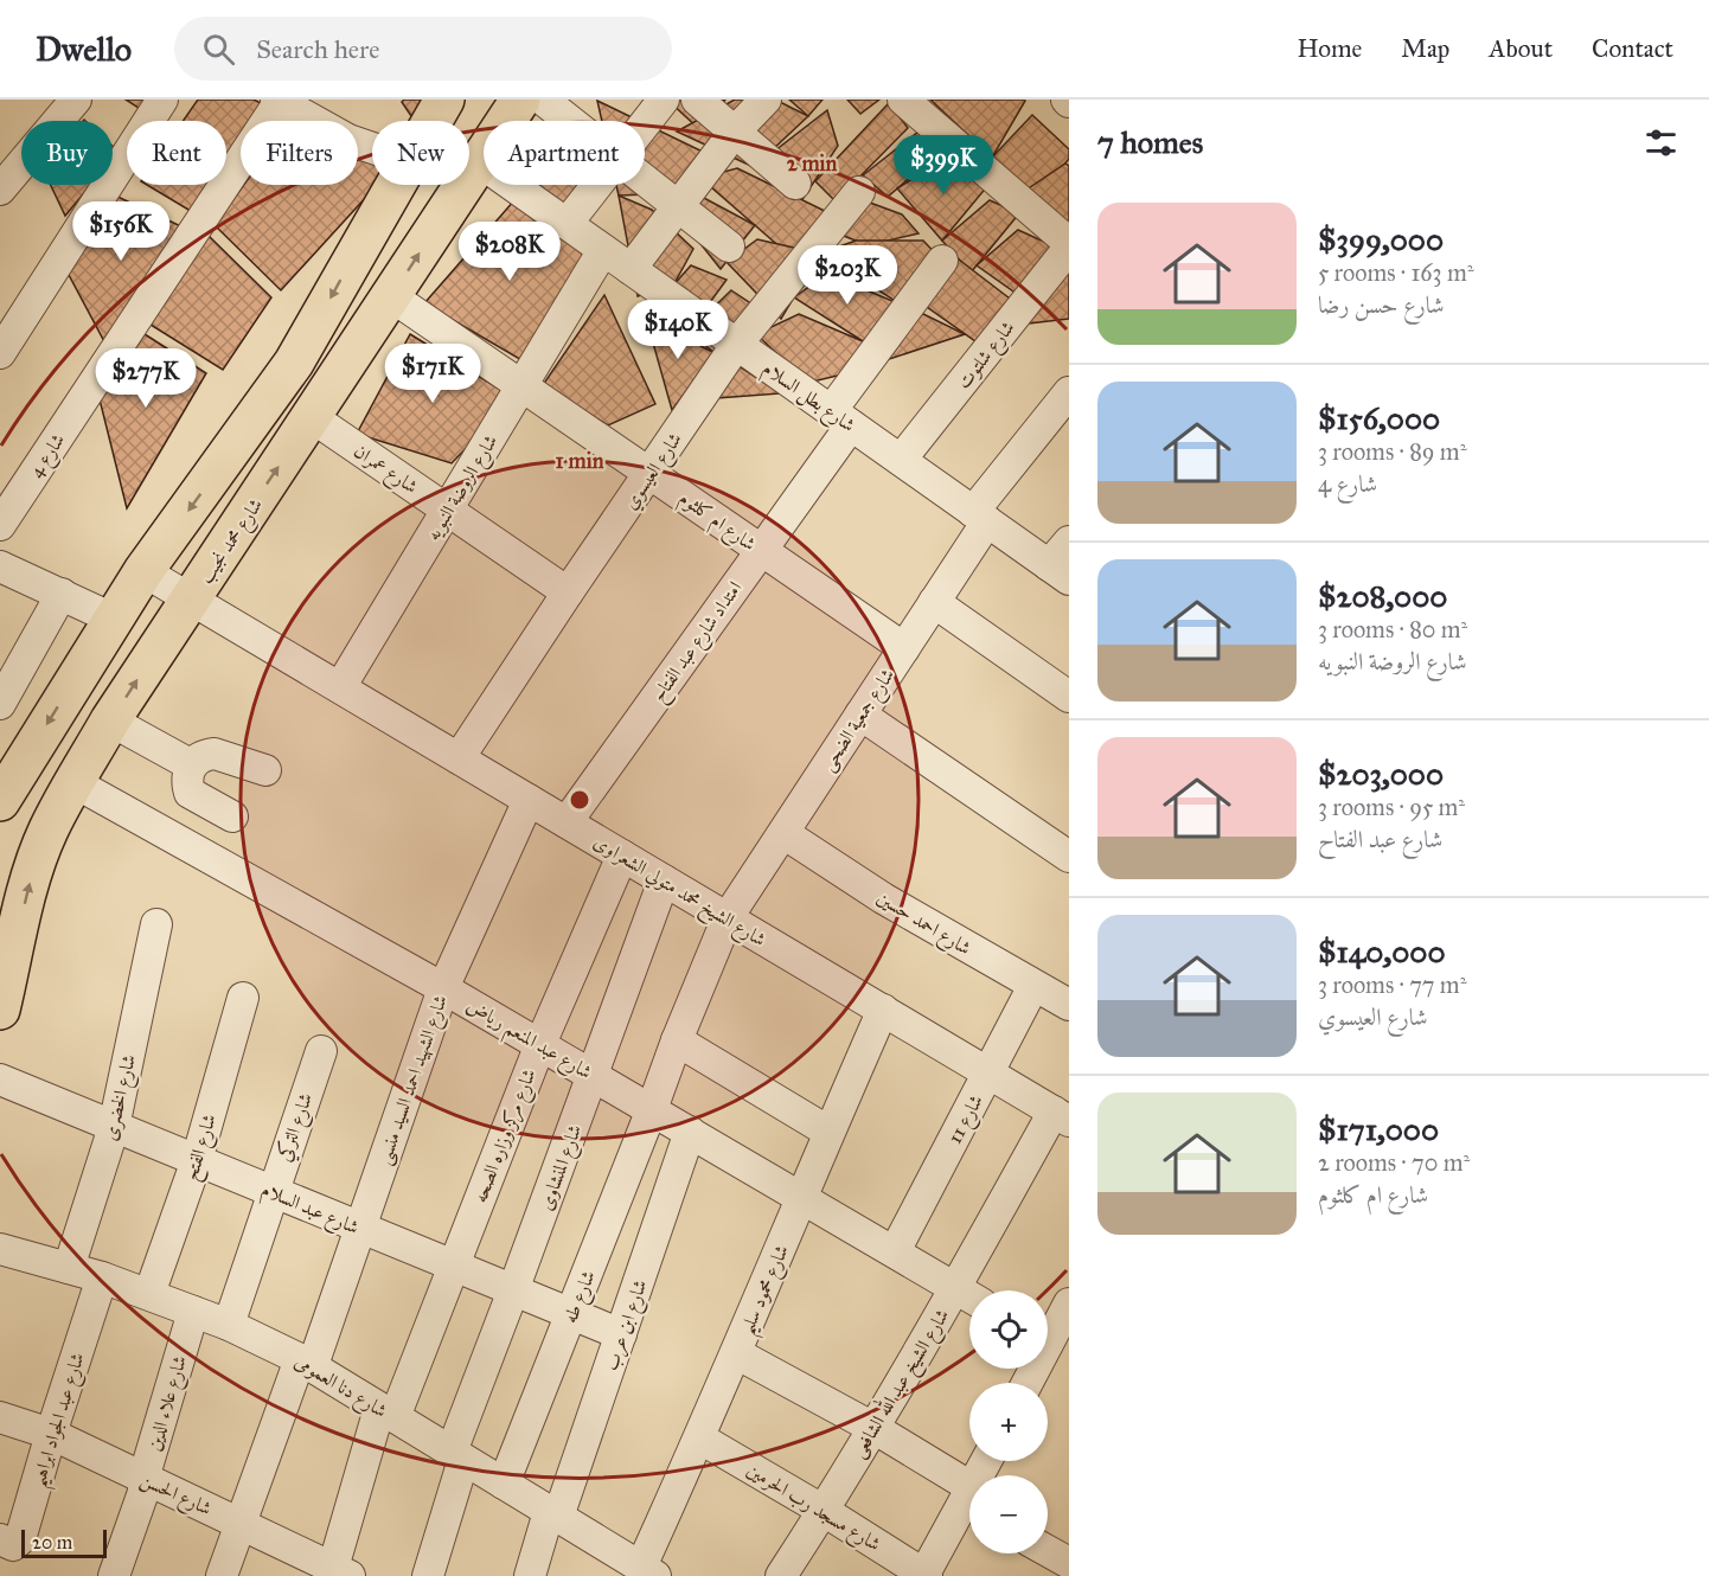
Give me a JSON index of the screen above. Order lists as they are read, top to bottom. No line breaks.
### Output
{"streets":{"main road":["شارع محمد نجيب"],"street":["شارع شلتوت","شارع بطل السلام","شارع 4","شارع عمران","شارع العيسوي","شارع الروضة النبويه","شارع ام كلثوم","امتداد شارع عبد الفتاح","شارع جمعية الضحى","شارع الشيخ محمد متولي الشعراوى","شارع احمد حسين","شارع عبد المنعم رياض","شارع الشهيد احمد السيد منسى","شارع الخضرى","شارع 11","شارع التركي","شارع مركز وزاره الصحه","شارع الفتح","شارع المنشاوى","شارع عبد السلام","شارع محمود سليم","شارع طه","شارع ابن عرب","شارع الشيخ عبد الله الشافعى","شارع دنا العمومى","شارع علاء الدين","شارع عبد الجواد ابراهيم","شارع الحسن","شارع مسجد رب الحرمين"]},"crossings":[["شارع شلتوت","شارع بطل السلام"],["شارع بطل السلام","شارع العيسوي"],["شارع بطل السلام","شارع الروضة النبويه"],["شارع بطل السلام","شارع محمد نجيب"],["شارع بطل السلام","امتداد شارع عبد الفتاح"],["شارع بطل السلام","شارع جمعية الضحى"],["شارع عمران","شارع العيسوي"],["شارع عمران","شارع الروضة النبويه"],["شارع عمران","شارع محمد نجيب"],["شارع العيسوي","شارع ام كلثوم"],["شارع العيسوي","شارع الشيخ محمد متولي الشعراوى"],["شارع الروضة النبويه","شارع ام كلثوم"],["شارع الروضة النبويه","شارع الشيخ محمد متولي الشعراوى"],["شارع ام كلثوم","شارع محمد نجيب"],["شارع ام كلثوم","امتداد شارع عبد الفتاح"],["شارع ام كلثوم","شارع جمعية الضحى"],["شارع محمد نجيب","شارع الشيخ محمد متولي الشعراوى"],["شارع محمد نجيب","شارع عبد المنعم رياض"],["امتداد شارع عبد الفتاح","شارع الشيخ محمد متولي الشعراوى"],["شارع جمعية الضحى","شارع الشيخ محمد متولي الشعراوى"],["شارع جمعية الضحى","شارع احمد حسين"],["شارع جمعية الضحى","شارع طه"],["شارع الشيخ محمد متولي الشعراوى","شارع الشهيد احمد السيد منسى"],["شارع الشيخ محمد متولي الشعراوى","شارع 11"],["شارع الشيخ محمد متولي الشعراوى","شارع مركز وزاره الصحه"],["شارع الشيخ محمد متولي الشعراوى","شارع المنشاوى"],["شارع الشيخ محمد متولي الشعراوى","شارع محمود سليم"],["شارع الشيخ محمد متولي الشعراوى","شارع الشيخ عبد الله الشافعى"],["شارع احمد حسين","شارع 11"],["شارع عبد المنعم رياض","شارع الشهيد احمد السيد منسى"],["شارع عبد المنعم رياض","شارع 11"],["شارع عبد المنعم رياض","شارع مركز وزاره الصحه"],["شارع عبد المنعم رياض","شارع المنشاوى"],["شارع عبد المنعم رياض","شارع محمود سليم"],["شارع عبد المنعم رياض","شارع طه"],["شارع عبد المنعم رياض","شارع ابن عرب"],["شارع عبد المنعم رياض","شارع الشيخ عبد الله الشافعى"],["شارع الشهيد احمد السيد منسى","شارع عبد السلام"],["شارع الشهيد احمد السيد منسى","شارع دنا العمومى"],["شارع الشهيد احمد السيد منسى","شارع الحسن"],["شارع الخضرى","شارع عبد السلام"],["شارع الخضرى","شارع دنا العمومى"],["شارع التركي","شارع عبد السلام"],["شارع التركي","شارع دنا العمومى"],["شارع مركز وزاره الصحه","شارع عبد السلام"],["شارع مركز وزاره الصحه","شارع دنا العمومى"],["شارع مركز وزاره الصحه","شارع الحسن"],["شارع الفتح","شارع عبد السلام"],["شارع الفتح","شارع دنا العمومى"],["شارع المنشاوى","شارع عبد السلام"],["شارع المنشاوى","شارع دنا العمومى"],["شارع عبد السلام","شارع طه"],["شارع عبد السلام","شارع ابن عرب"],["شارع محمود سليم","شارع دنا العمومى"],["شارع محمود سليم","شارع مسجد رب الحرمين"],["شارع طه","شارع دنا العمومى"],["شارع ابن عرب","شارع دنا العمومى"],["شارع الشيخ عبد الله الشافعى","شارع مسجد رب الحرمين"],["شارع دنا العمومى","شارع علاء الدين"],["شارع دنا العمومى","شارع عبد الجواد ابراهيم"],["شارع علاء الدين","شارع الحسن"],["شارع عبد الجواد ابراهيم","شارع الحسن"]],"scale_bar":"20 m","page":{"header":"Dwello","search":"Search here","nav":["Home","Map","About","Contact"],"heading":"7 homes","chip":["Buy","Rent","Filters","New","Apartment"],"price":["$399K","$156K","$208K","$203K","$140K","$171K","$277K"],"list":[{"name":"$399,000","note":"5 rooms · 163 m² · شارع حسن رضا"},{"name":"$156,000","note":"3 rooms · 89 m² · شارع 4"},{"name":"$208,000","note":"3 rooms · 80 m² · شارع الروضة النبويه"},{"name":"$203,000","note":"3 rooms · 95 m² · شارع عبد الفتاح"},{"name":"$140,000","note":"3 rooms · 77 m² · شارع العيسوي"},{"name":"$171,000","note":"2 rooms · 70 m² · شارع ام كلثوم"}],"map_buttons":["+","−"],"scale":"20 m"},"rings":["2 min","1 min"]}
